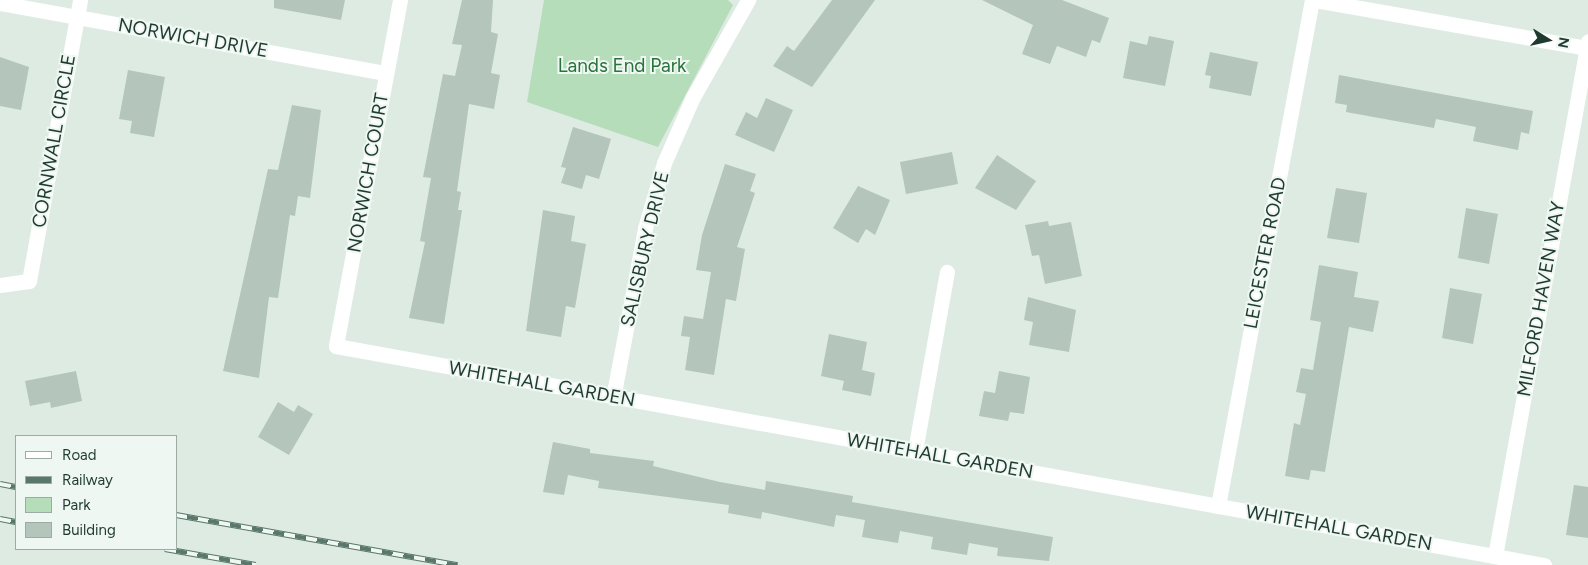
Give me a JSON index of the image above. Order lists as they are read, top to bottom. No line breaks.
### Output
{"streets":{"street":["NORWICH DRIVE","CORNWALL CIRCLE","NORWICH COURT","SALISBURY DRIVE","LEICESTER ROAD","MILFORD HAVEN WAY","WHITEHALL GARDEN"]},"crossings":[["NORWICH DRIVE","CORNWALL CIRCLE"],["NORWICH DRIVE","NORWICH COURT"],["NORWICH COURT","WHITEHALL GARDEN"],["SALISBURY DRIVE","WHITEHALL GARDEN"],["LEICESTER ROAD","WHITEHALL GARDEN"],["MILFORD HAVEN WAY","WHITEHALL GARDEN"]],"parks":["Lands End Park"],"legend":["Road","Railway","Park","Building"],"north":"right"}
